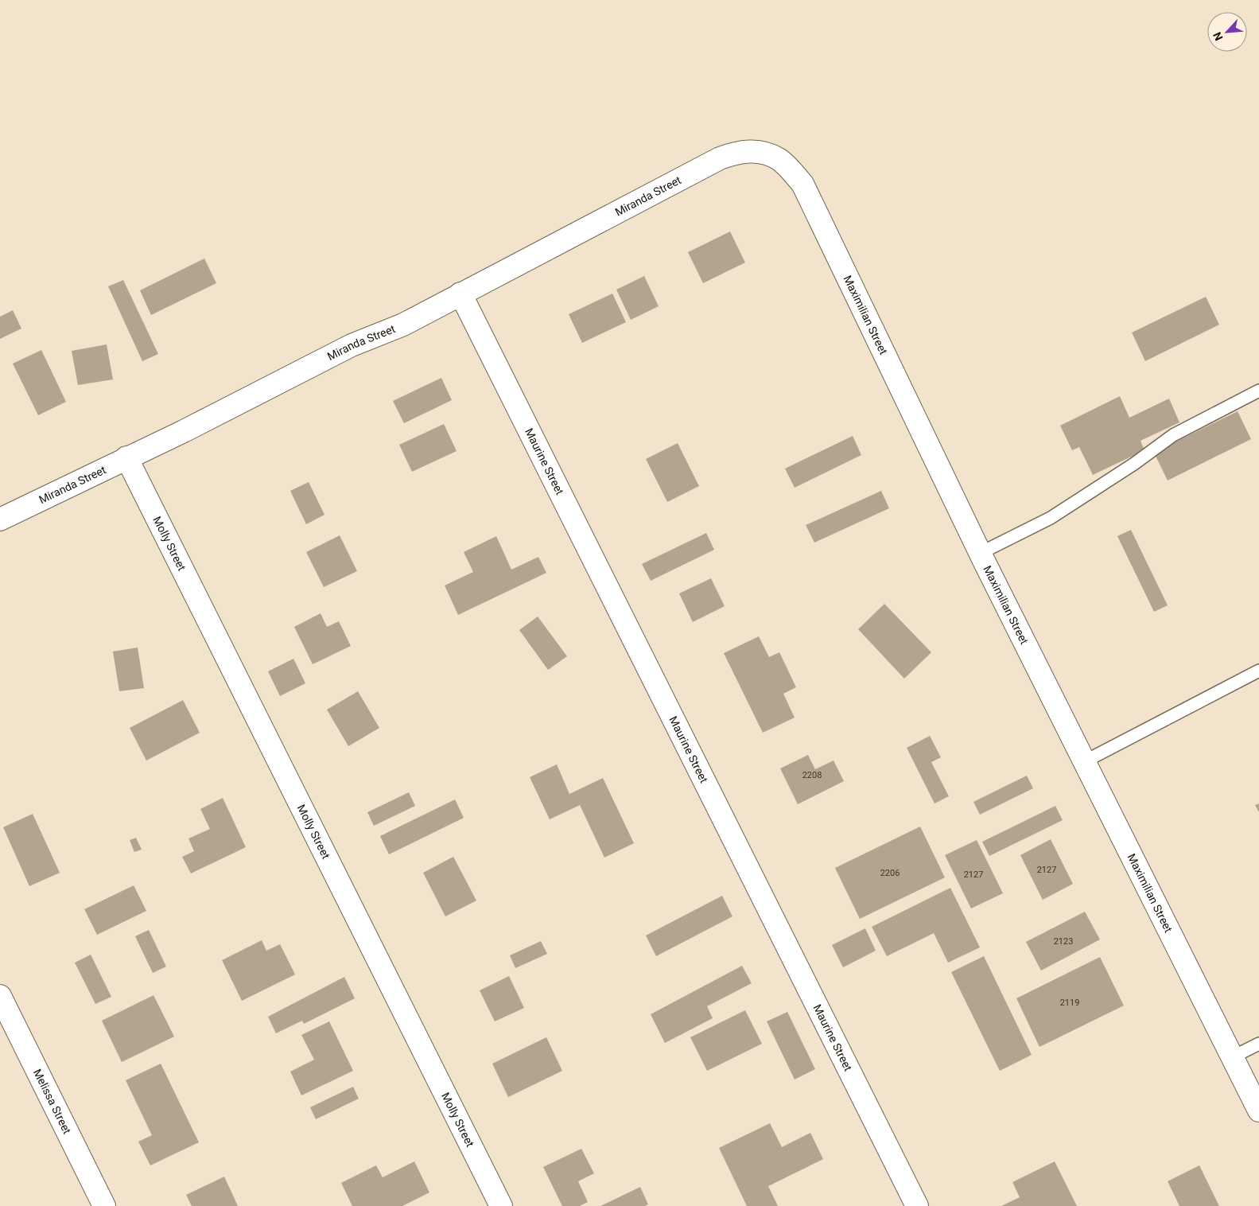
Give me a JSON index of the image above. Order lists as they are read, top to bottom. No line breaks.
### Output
{"streets":{"street":["Miranda Street","Maximilian Street","Maurine Street","Molly Street","Melissa Street"]},"crossings":[["Miranda Street","Maximilian Street"],["Miranda Street","Maurine Street"],["Miranda Street","Molly Street"]],"house_numbers":["2208","2127","2206","2127","2123","2119"],"north":"bottom left"}
